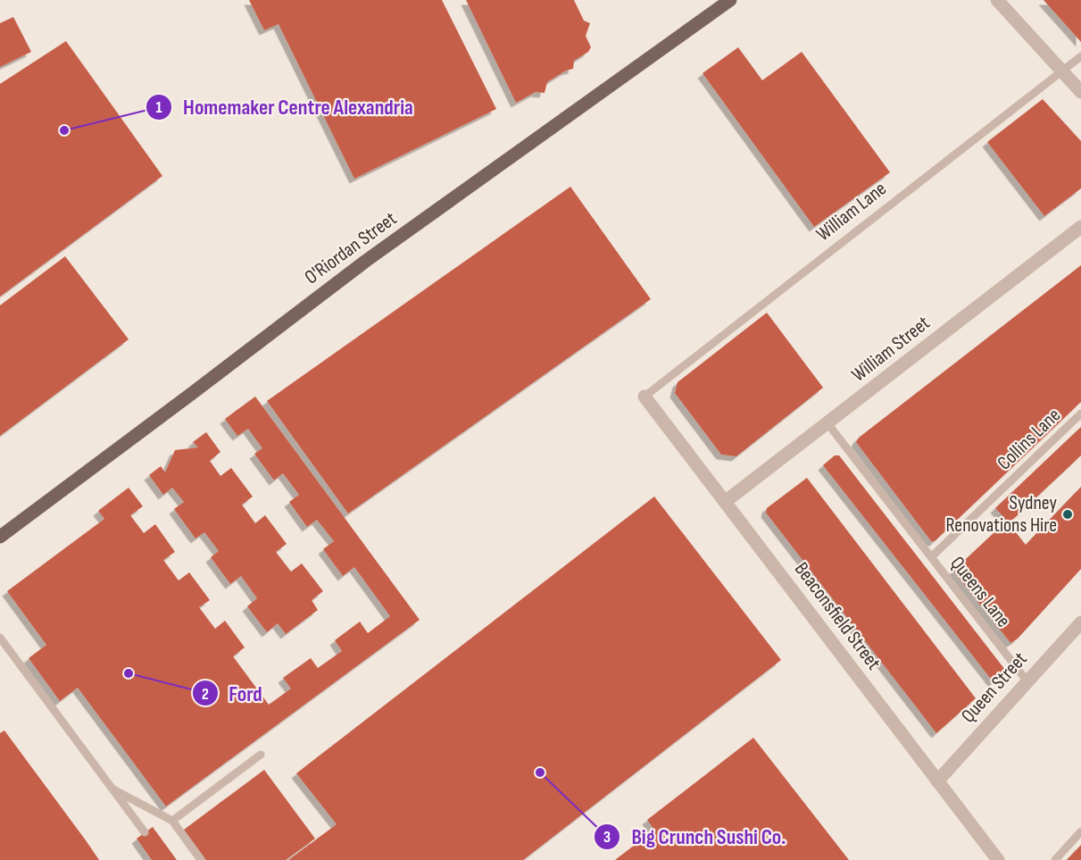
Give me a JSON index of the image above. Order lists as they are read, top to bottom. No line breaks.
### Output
{"streets":{"main road":["O'Riordan Street"],"street":["William Street","Beaconsfield Street","Queen Street"],"lane":["William Lane","Collins Lane","Queens Lane"]},"crossings":[["William Lane","Beaconsfield Street"],["William Street","Queens Lane"],["William Street","Beaconsfield Street"],["Collins Lane","Queens Lane"],["Queens Lane","Queen Street"],["Beaconsfield Street","Queen Street"]],"places":["Homemaker Centre Alexandria","Sydney Renovations Hire","Ford","Big Crunch Sushi Co."]}
